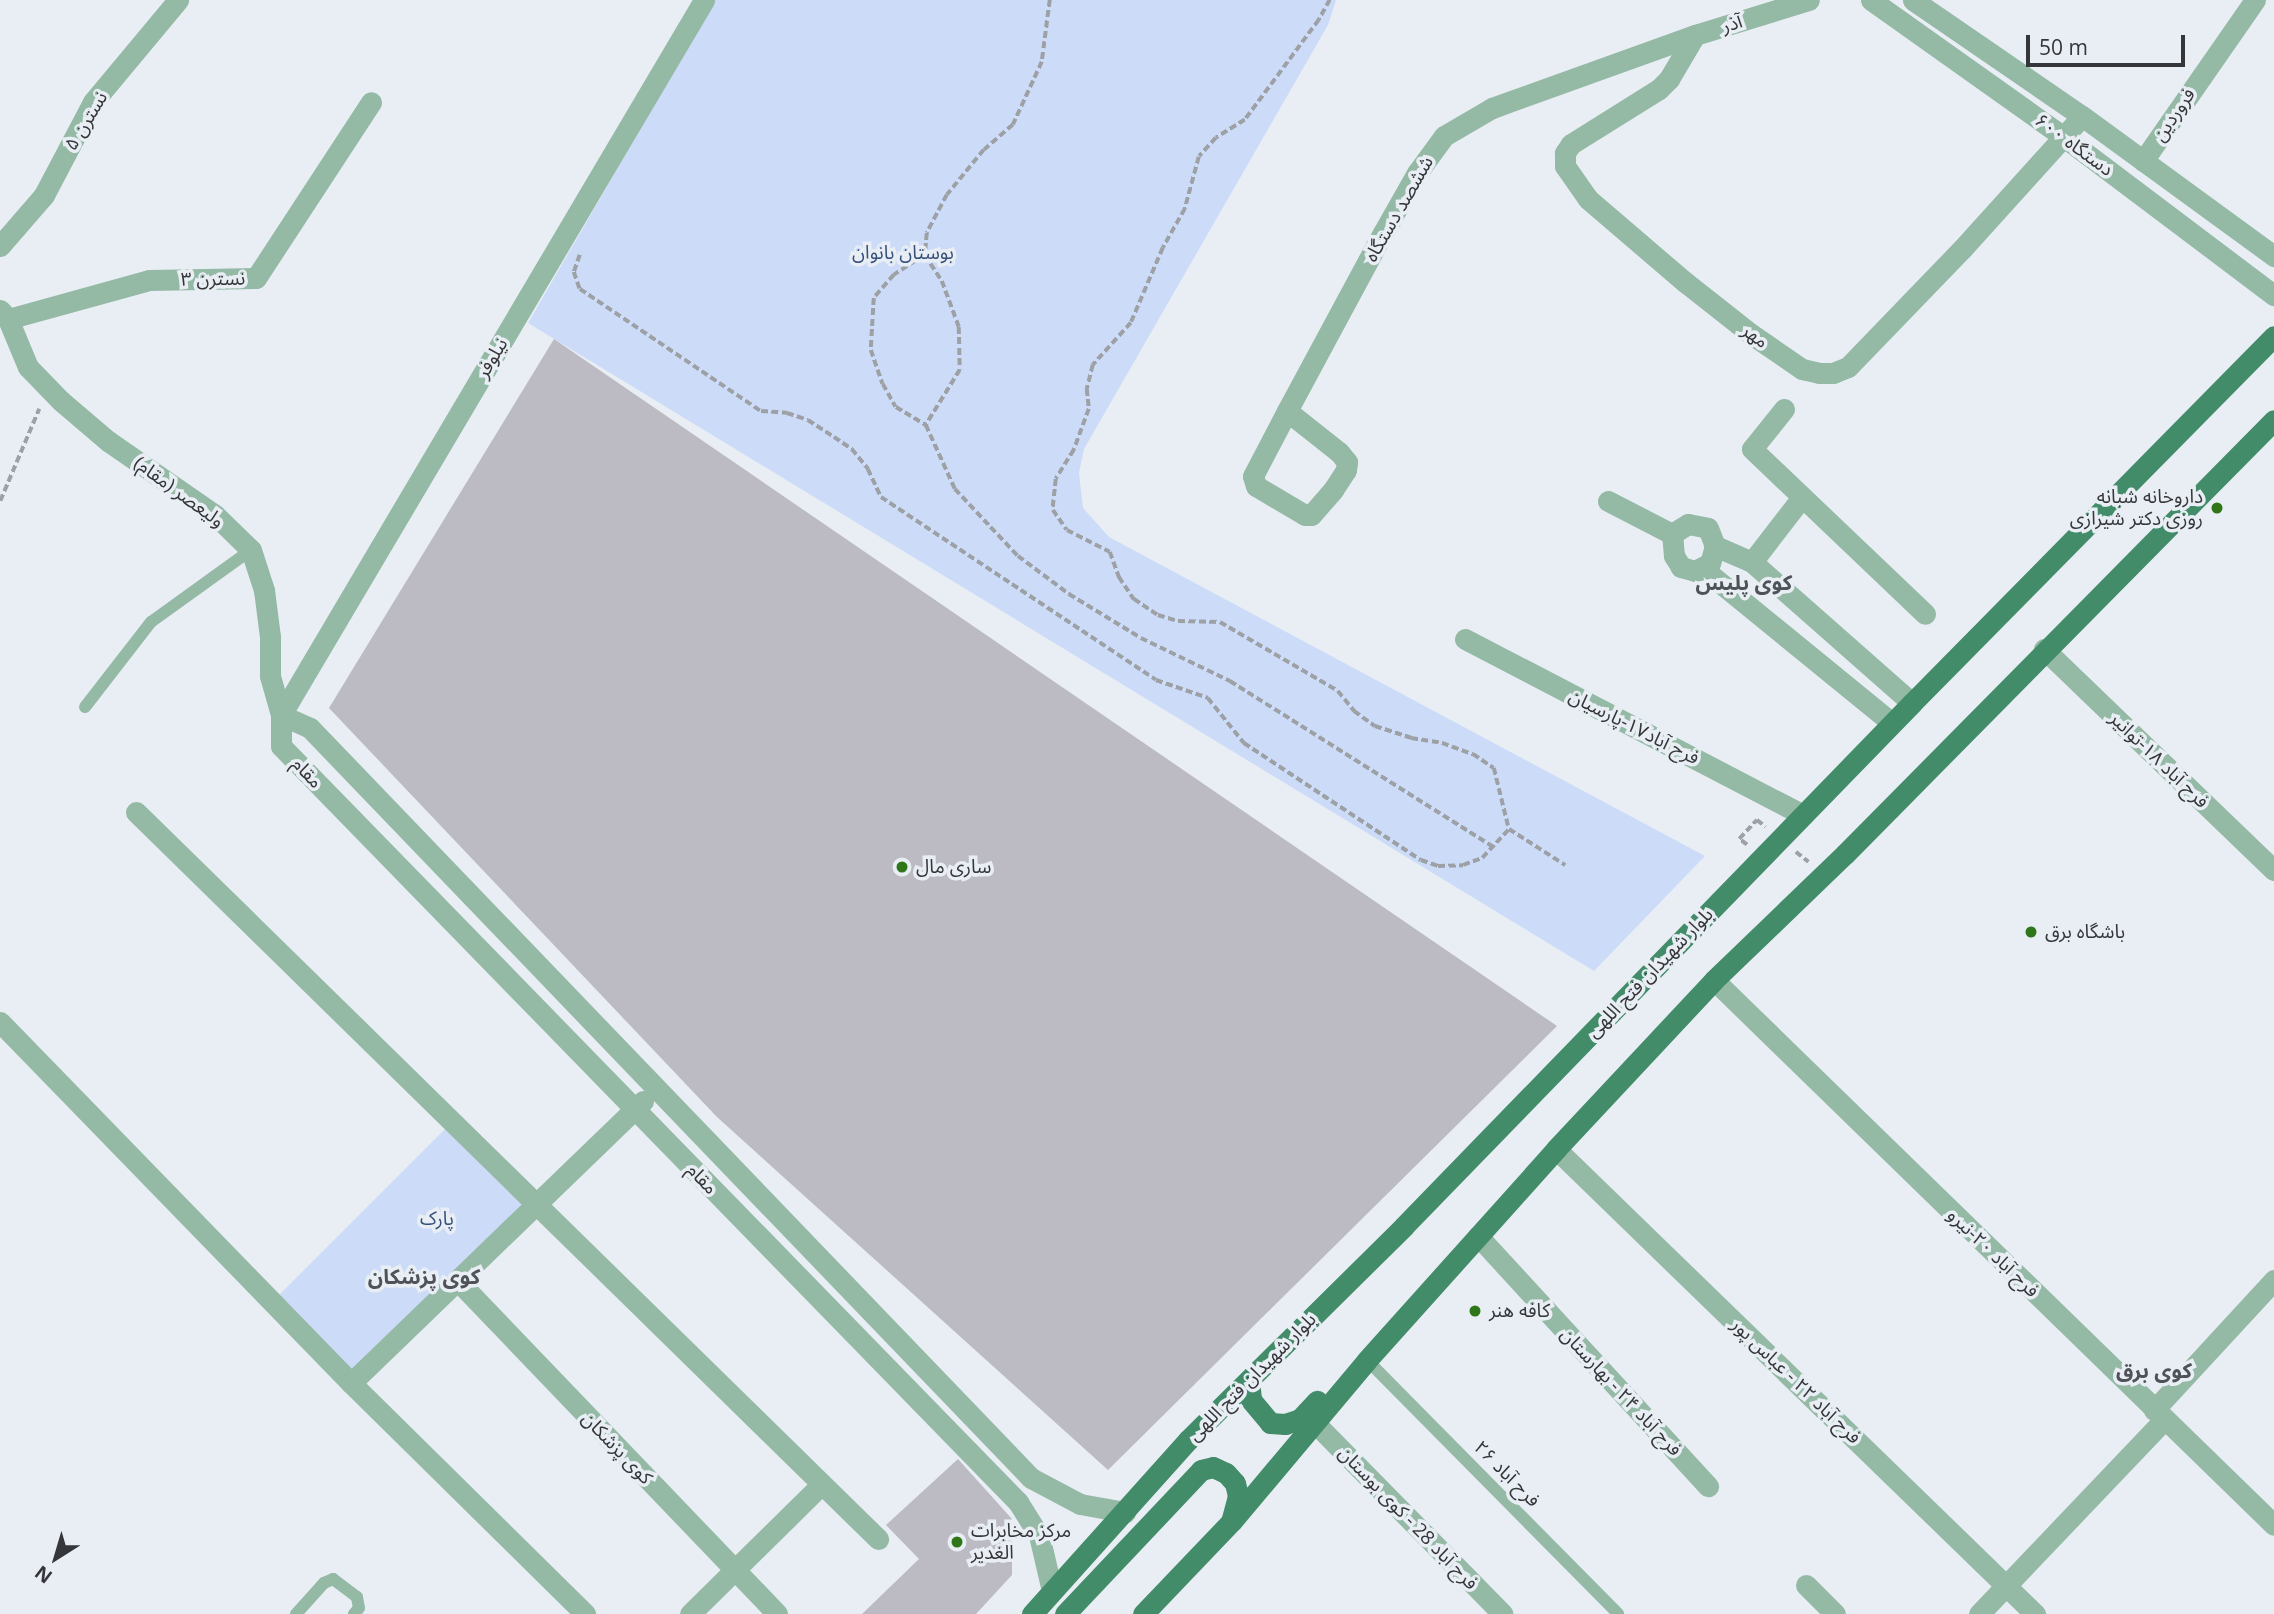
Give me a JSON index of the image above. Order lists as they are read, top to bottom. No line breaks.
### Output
{"streets":{"main road":["بلوار شهیدان فتح اللهی"],"street":["آذر","فروردین","نسترن ۵","۶۰۰ دستگاه","ششصد دستگاه","نسترن ۳","مهر","نیلوفر","ولیعصر (مقام)","فرح آباد۱۷-پارسیان","فرح آباد ۱۸-توانیر","مقام","فرح آباد ۲۰-نیرو","فرح آباد ۲۲ - عباس پور","فرح آباد ۲۴ - بهارستان","کوی پزشکان","فرح آباد 28 - کوی بوستان"],"lane":["فرح آباد ۲۶"]},"crossings":[["آذر","ششصد دستگاه"],["آذر","مهر"],["فروردین","۶۰۰ دستگاه"],["۶۰۰ دستگاه","مهر"],["ششصد دستگاه","مهر"],["نسترن ۳","ولیعصر (مقام)"],["نیلوفر","ولیعصر (مقام)"],["نیلوفر","مقام"],["ولیعصر (مقام)","مقام"],["فرح آباد۱۷-پارسیان","بلوار شهیدان فتح اللهی"],["مقام","بلوار شهیدان فتح اللهی"]],"districts":["کوی پلیس","کوی پزشکان","کوی برق"],"parks":["بوستان بانوان","پارک"],"places":["داروخانه شبانه روزی دکتر شیرازی","ساری مال","باشگاه برق","کافه هنر","مرکز مخابرات الغدیر"],"scale_bar":"50 m","north":"bottom left"}
